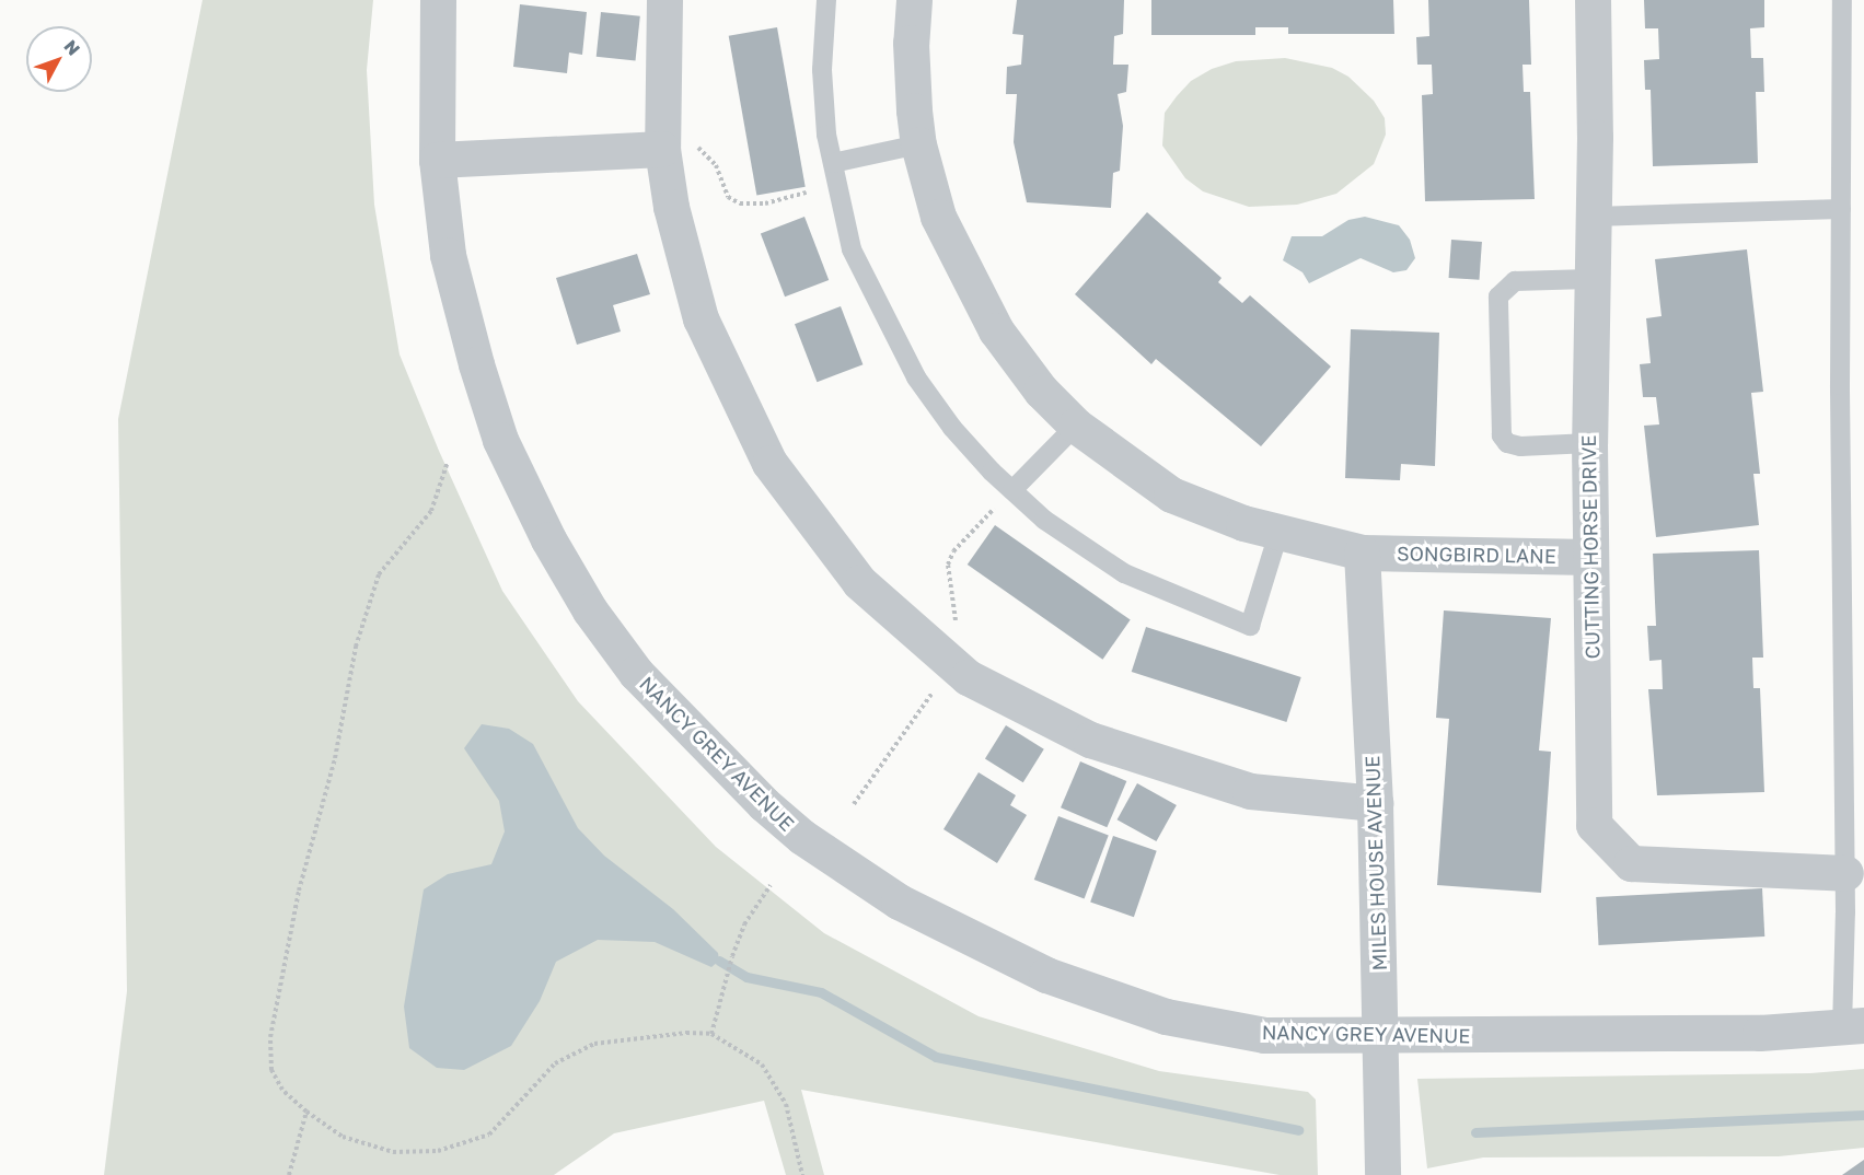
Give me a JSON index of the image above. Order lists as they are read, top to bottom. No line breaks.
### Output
{"streets":{"street":["CUTTING HORSE DRIVE","SONGBIRD LANE","NANCY GREY AVENUE","MILES HOUSE AVENUE"]},"crossings":[["CUTTING HORSE DRIVE","SONGBIRD LANE"],["SONGBIRD LANE","MILES HOUSE AVENUE"],["NANCY GREY AVENUE","MILES HOUSE AVENUE"]],"north":"top right"}
